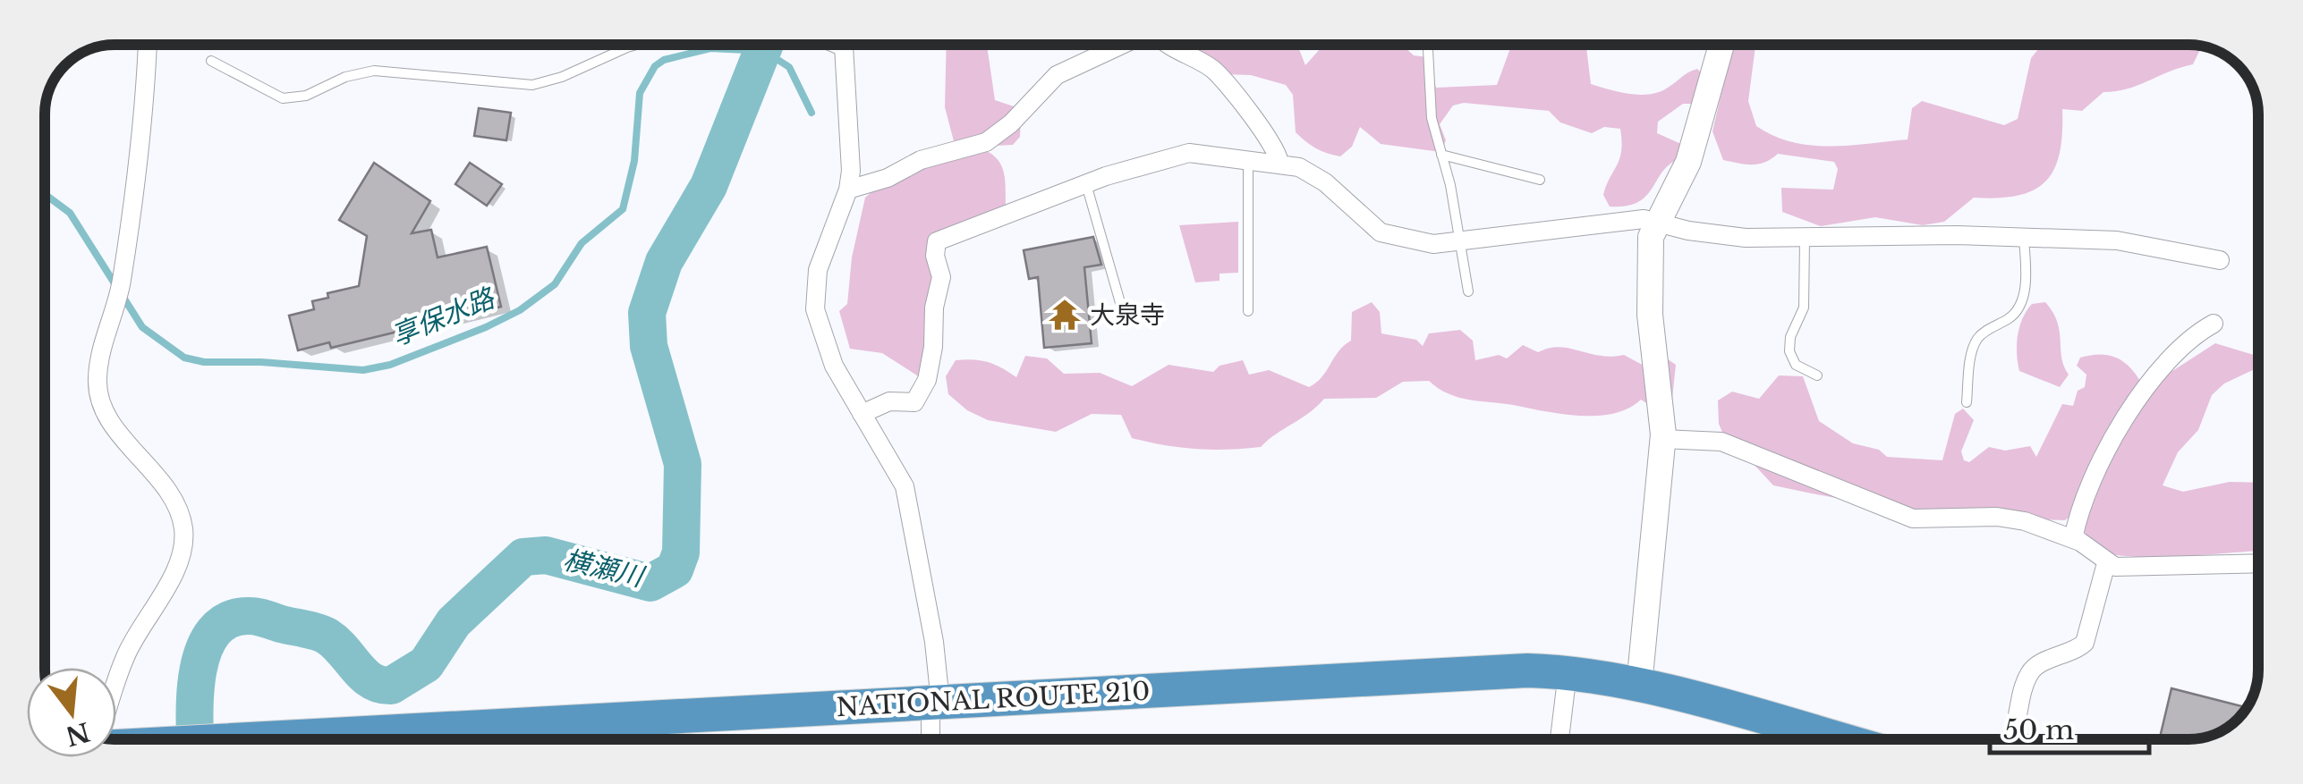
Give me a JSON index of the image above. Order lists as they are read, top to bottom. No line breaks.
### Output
{"streets":{"highway":["NATIONAL ROUTE 210"]},"water":["享保水路","横瀬川"],"places":{"temple":["大泉寺"]},"scale_bar":"50 m","north":"bottom"}
